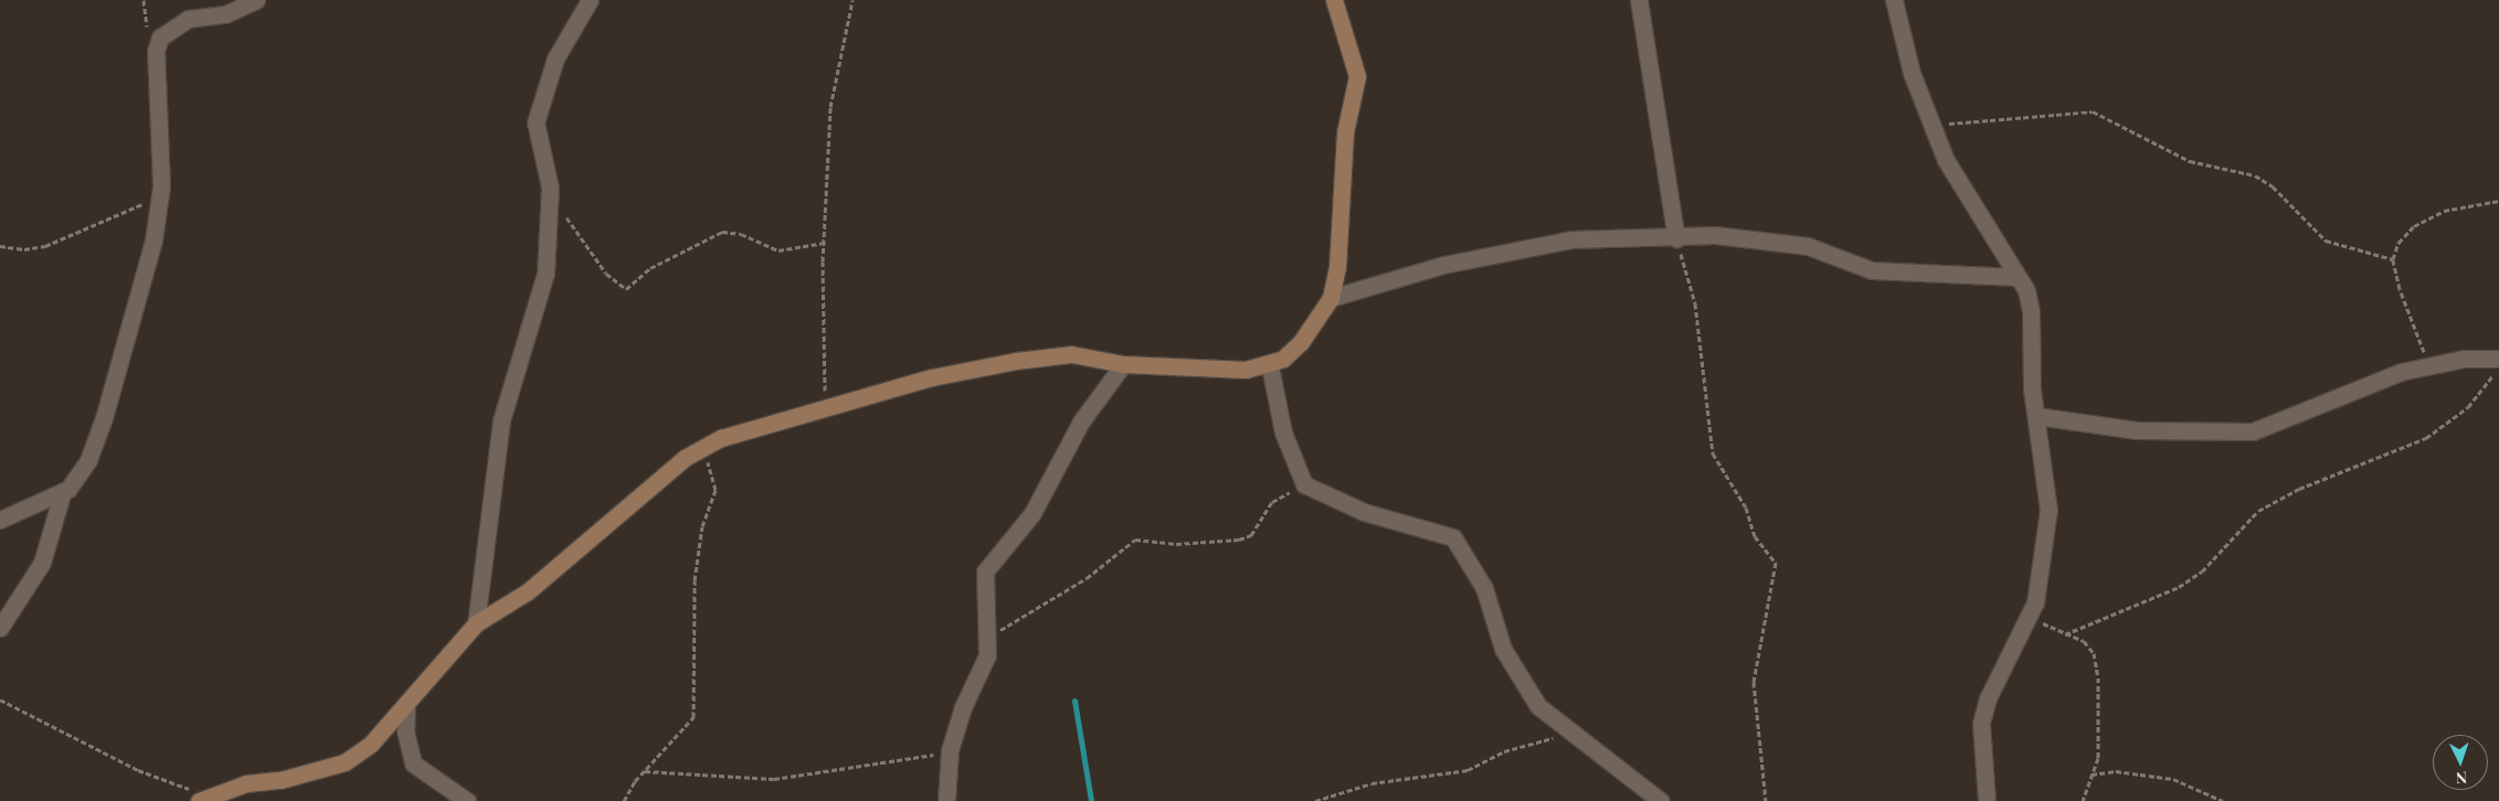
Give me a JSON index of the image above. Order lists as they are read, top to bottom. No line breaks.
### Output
{"north":"bottom"}
